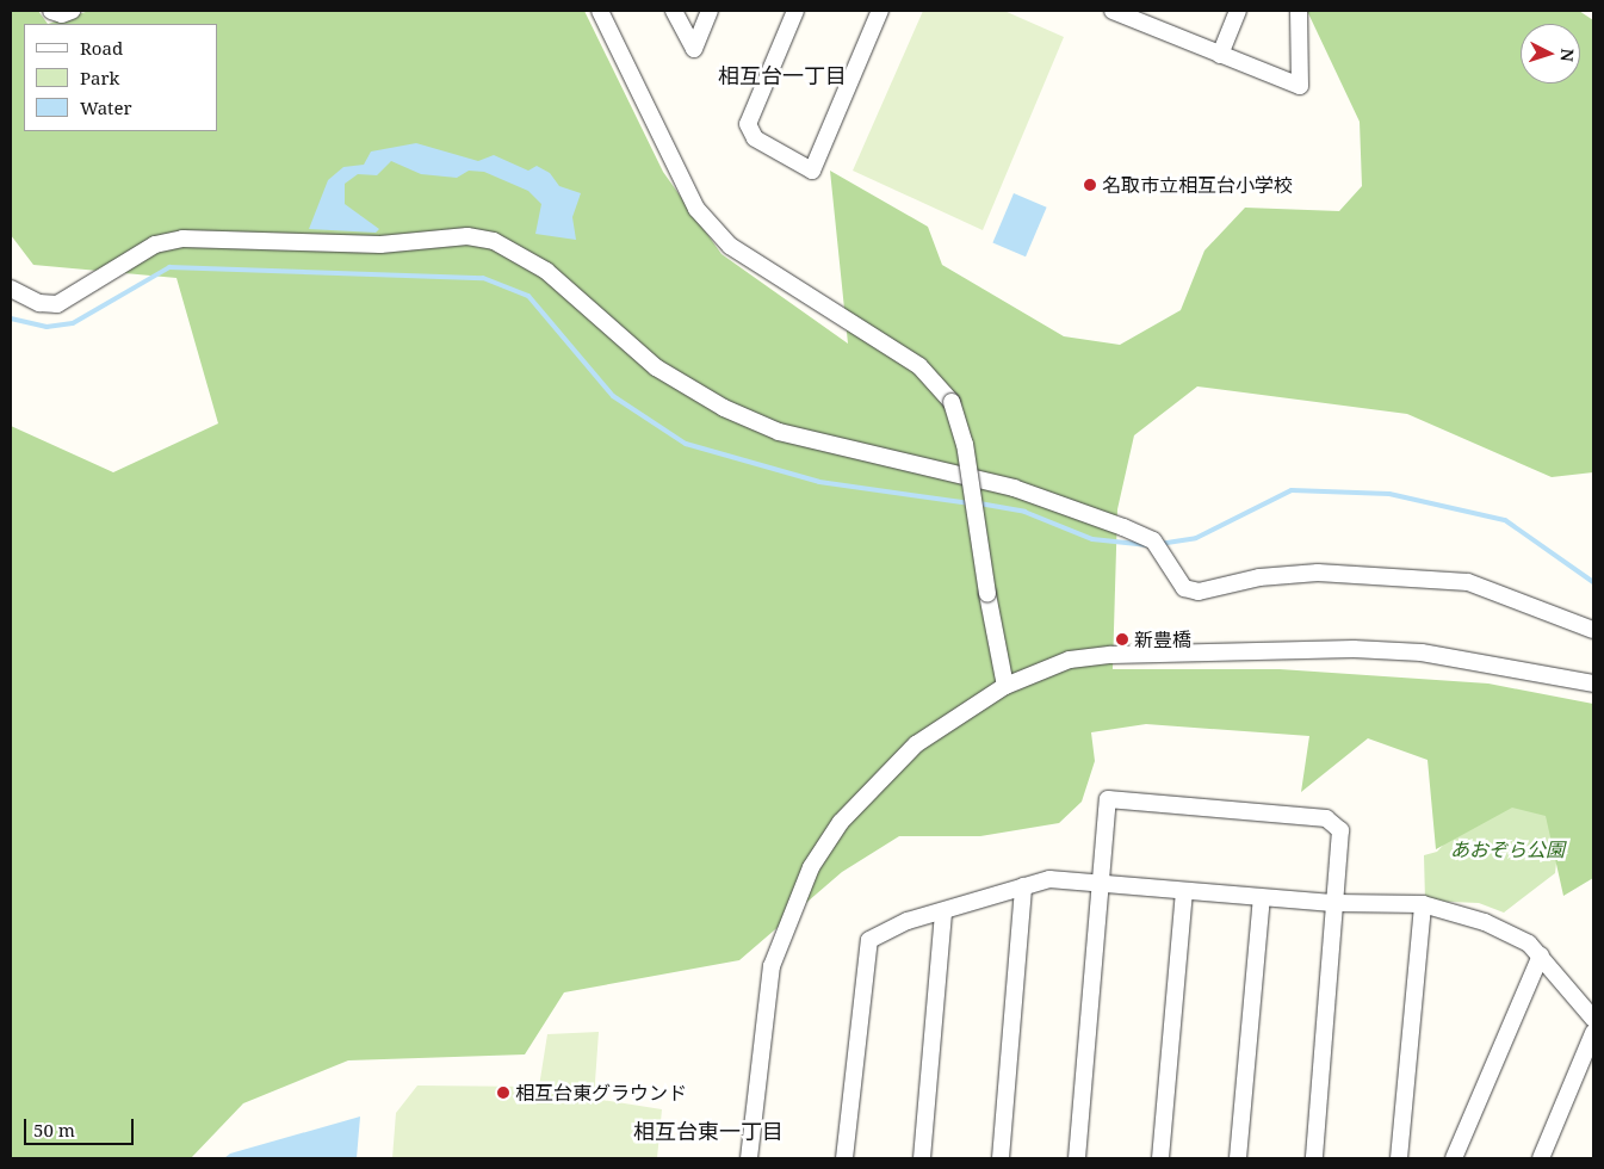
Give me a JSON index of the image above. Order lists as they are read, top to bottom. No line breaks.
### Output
{"districts":["相互台一丁目","相互台東一丁目"],"parks":["あおぞら公園"],"places":["名取市立相互台小学校","新豊橋","相互台東グラウンド"],"legend":["Road","Park","Water"],"scale_bar":"50 m","north":"right"}
